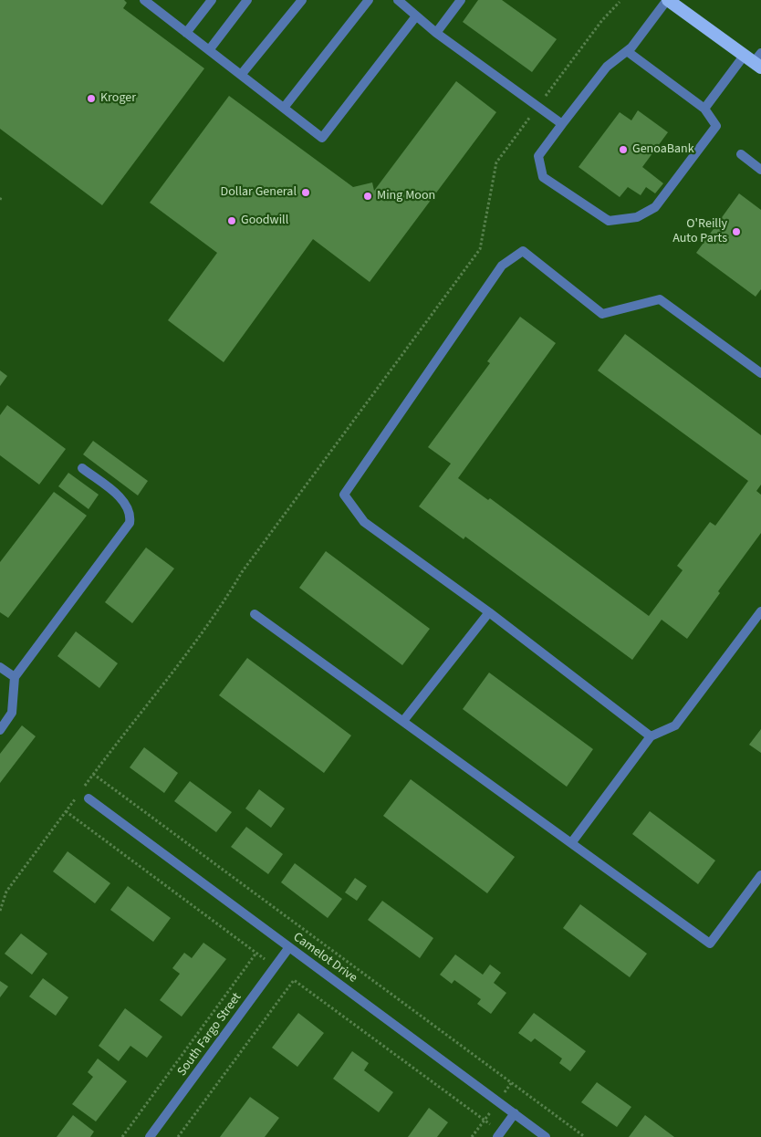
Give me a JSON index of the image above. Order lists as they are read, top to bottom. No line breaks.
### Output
{"streets":{"street":["Camelot Drive","South Fargo Street"]},"crossings":[["Camelot Drive","South Fargo Street"]],"places":["Kroger","GenoaBank","Dollar General","Ming Moon","Goodwill","O'Reilly Auto Parts"]}
